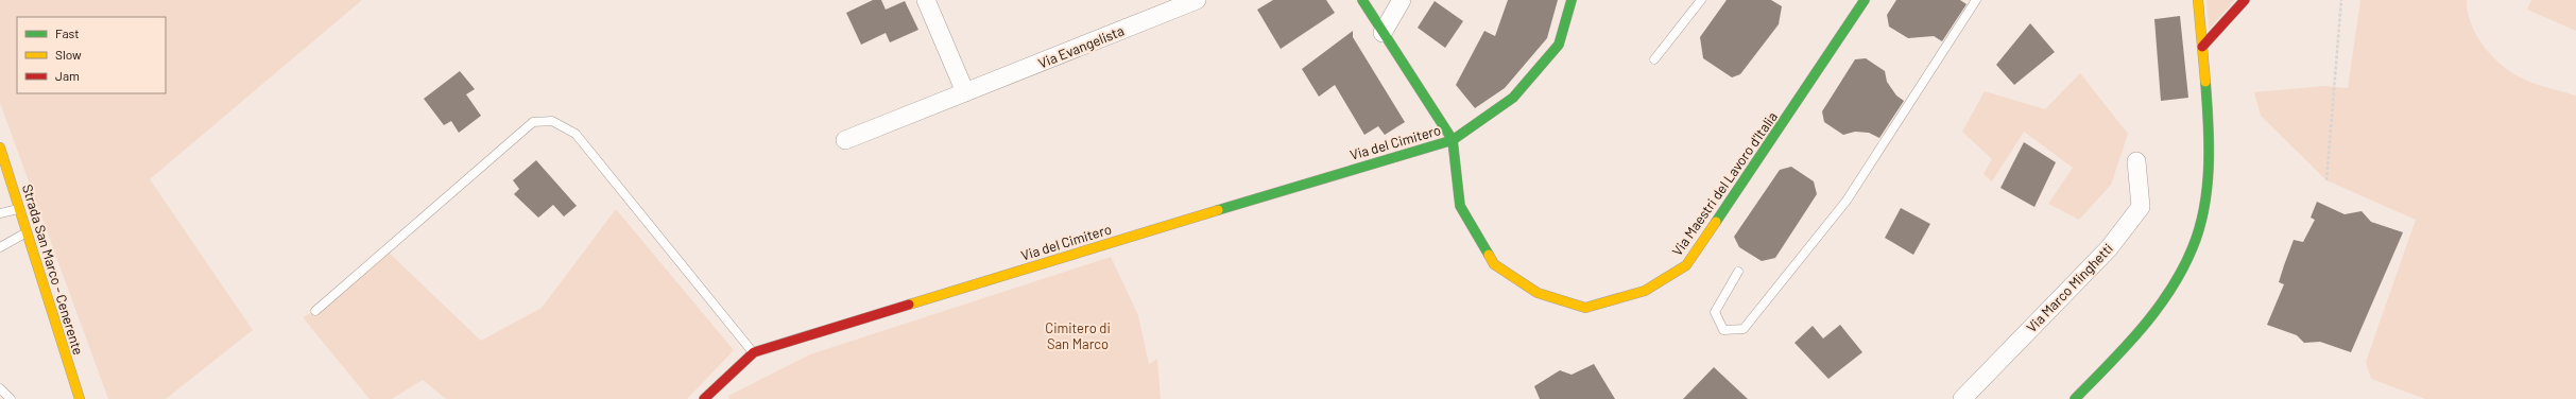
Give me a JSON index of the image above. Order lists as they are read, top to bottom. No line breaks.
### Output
{"streets":{"street":["Via Evangelista","Via del Cimitero","Via Maestri del Lavoro d'Italia","Strada San Marco - Cenerente","Via Marco Minghetti"]},"crossings":[["Via del Cimitero","Via Maestri del Lavoro d'Italia"]],"parks":["Cimitero di San Marco"],"legend":["Fast","Slow","Jam"]}
